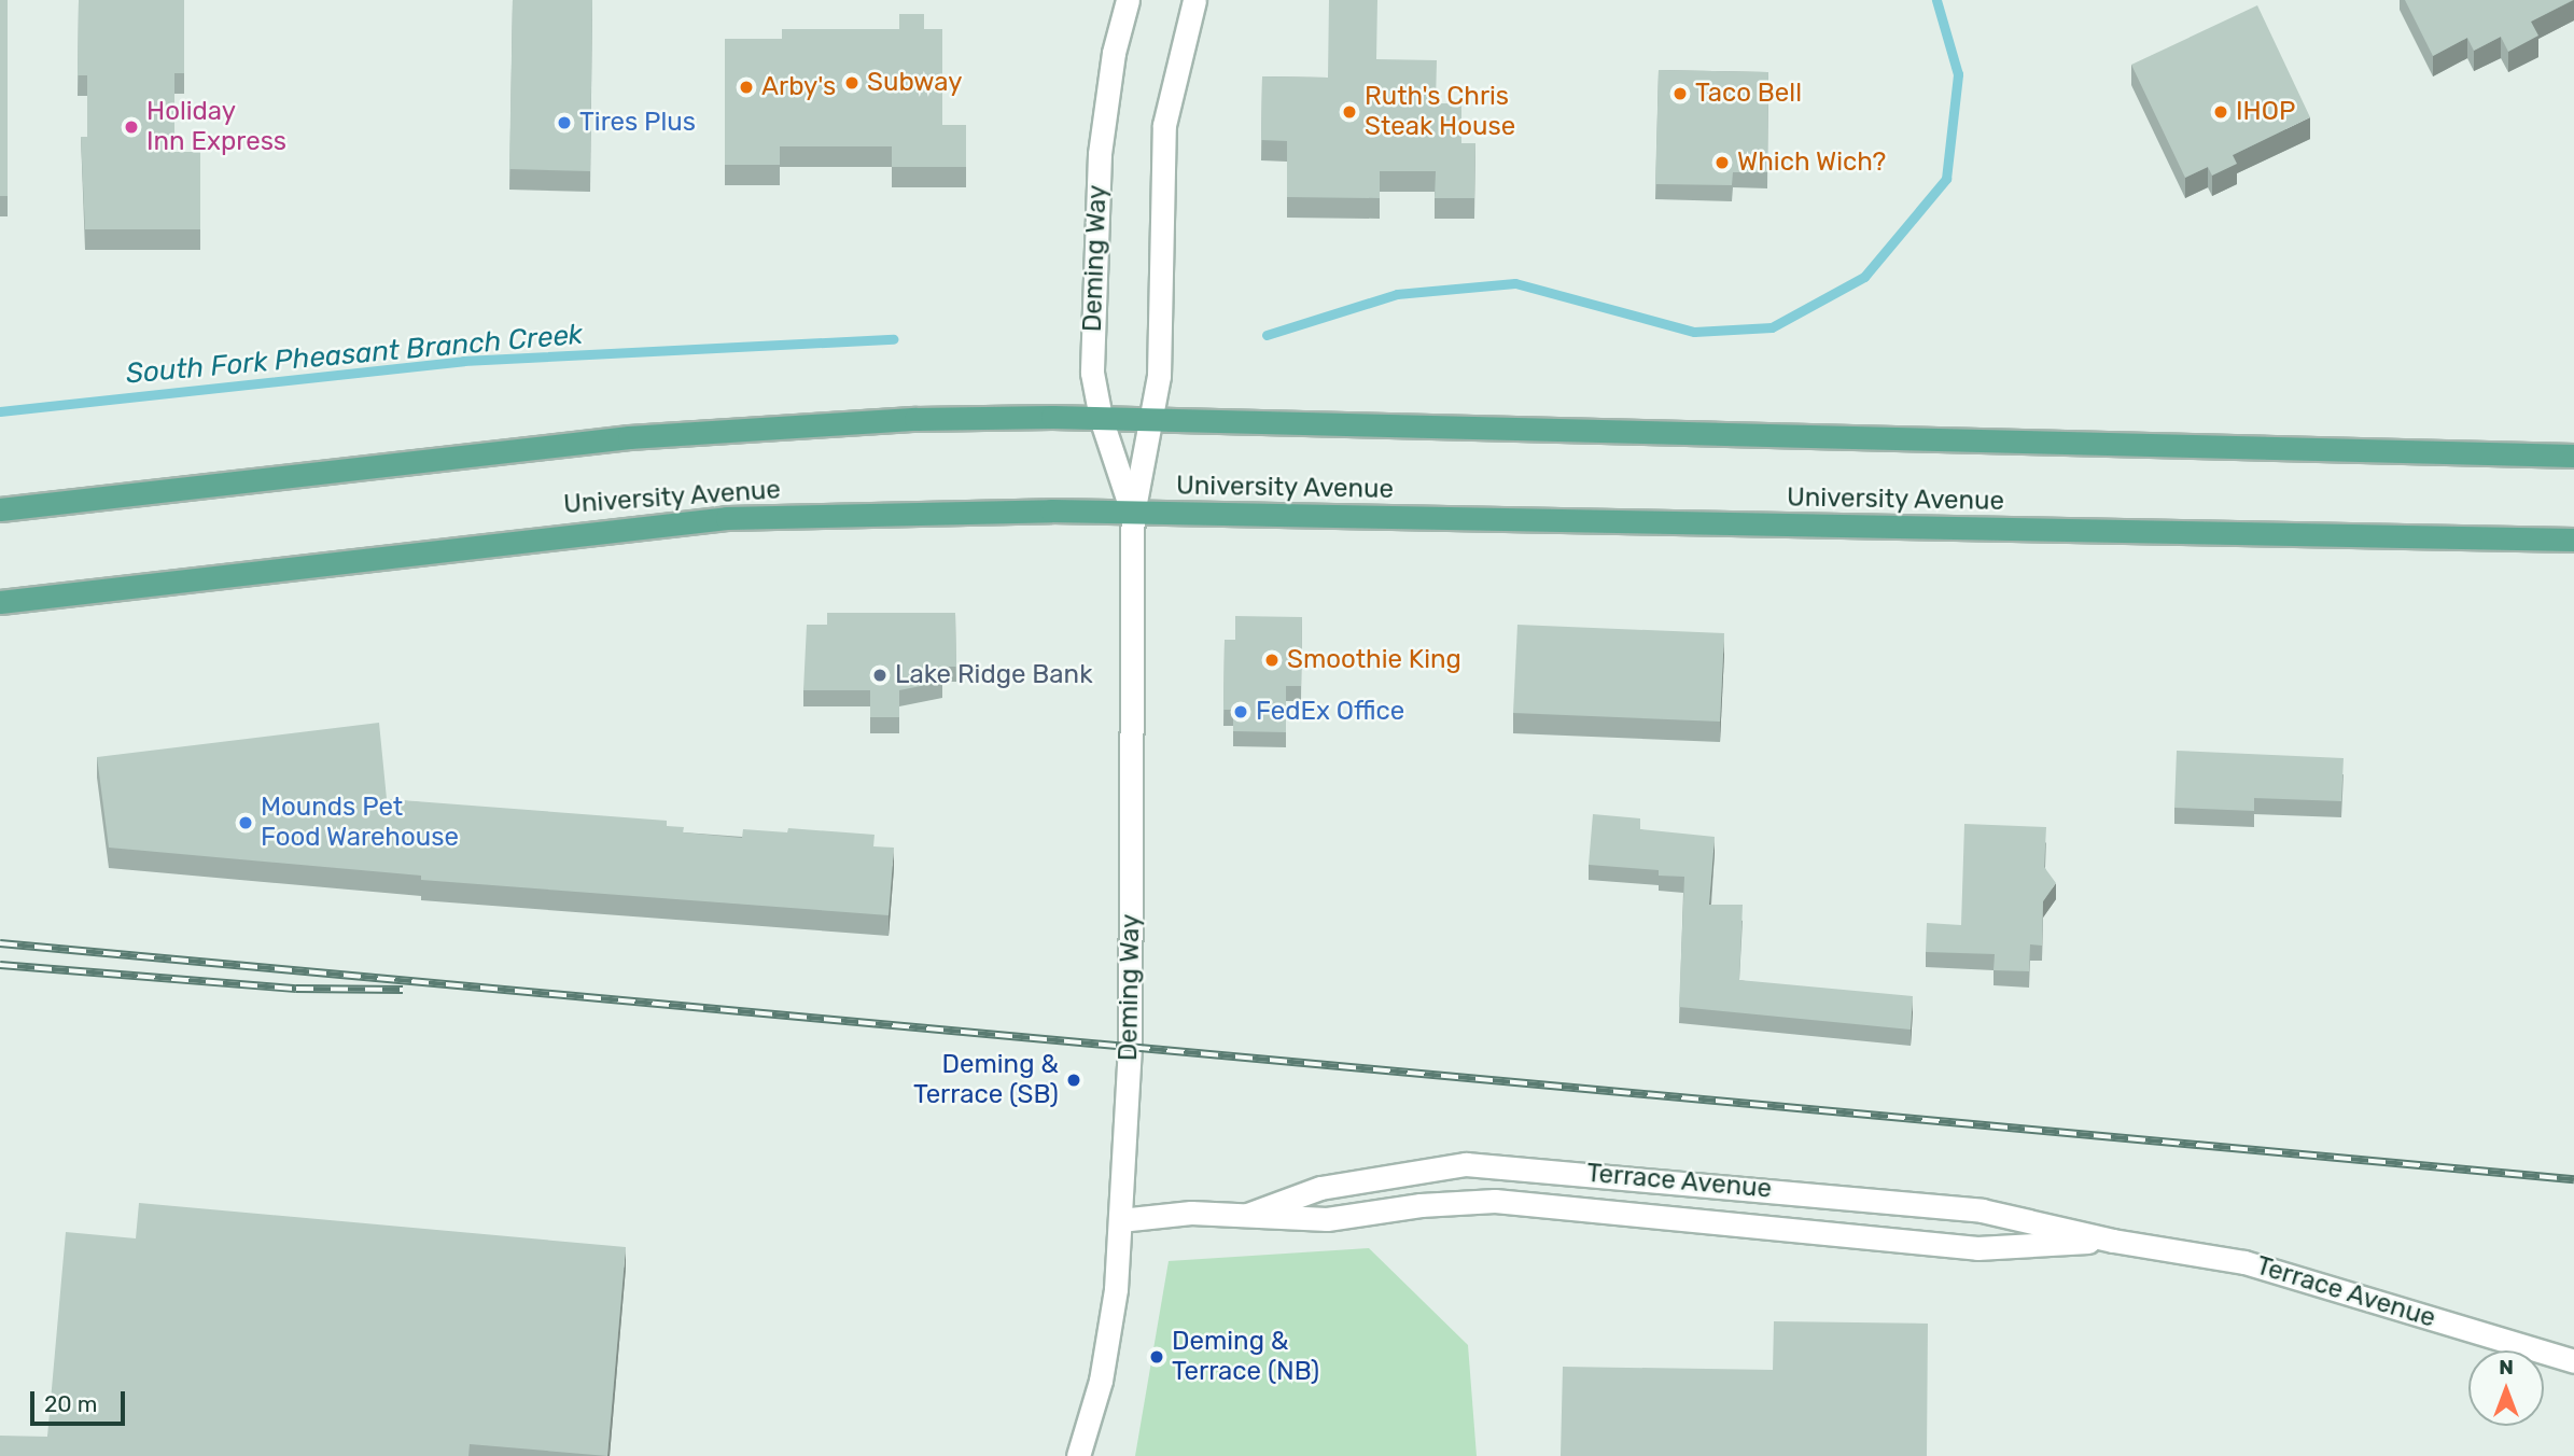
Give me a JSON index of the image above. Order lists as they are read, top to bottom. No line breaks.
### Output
{"streets":{"main road":["University Avenue"],"street":["Deming Way","Terrace Avenue"]},"crossings":[["Deming Way","University Avenue"],["Deming Way","Terrace Avenue"]],"water":["South Fork Pheasant Branch Creek"],"places":["Subway","Arby's","Taco Bell","Ruth's Chris Steak House","IHOP","Tires Plus","Holiday Inn Express","Which Wich?","Smoothie King","Lake Ridge Bank","FedEx Office","Mounds Pet Food Warehouse","Deming & Terrace (SB)","Deming & Terrace (NB)"],"scale_bar":"20 m","north":"top"}
